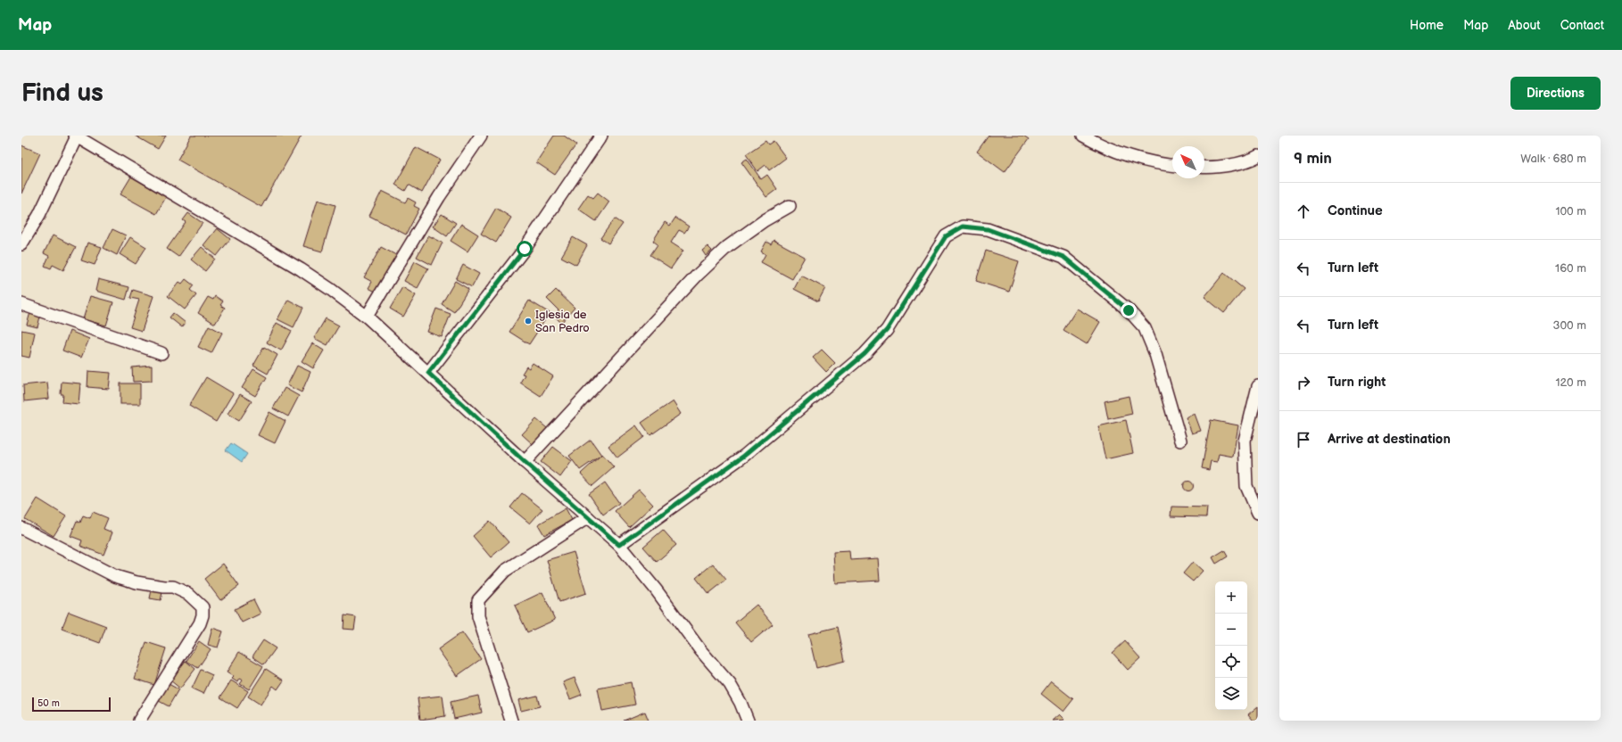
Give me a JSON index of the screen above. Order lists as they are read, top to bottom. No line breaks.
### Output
{"places":["Iglesia de San Pedro"],"scale_bar":"50 m","north":"top left","page":{"header":"Map","nav":["Home","Map","About","Contact"],"buttons":"Directions","title":"Find us","heading":["9 min","Walk · 680 m"],"list":[["Continue","100 m"],["Turn left","160 m"],["Turn left","300 m"],["Turn right","120 m"],"Arrive at destination"],"map_buttons":["+","−"],"scale":"50 m"}}
